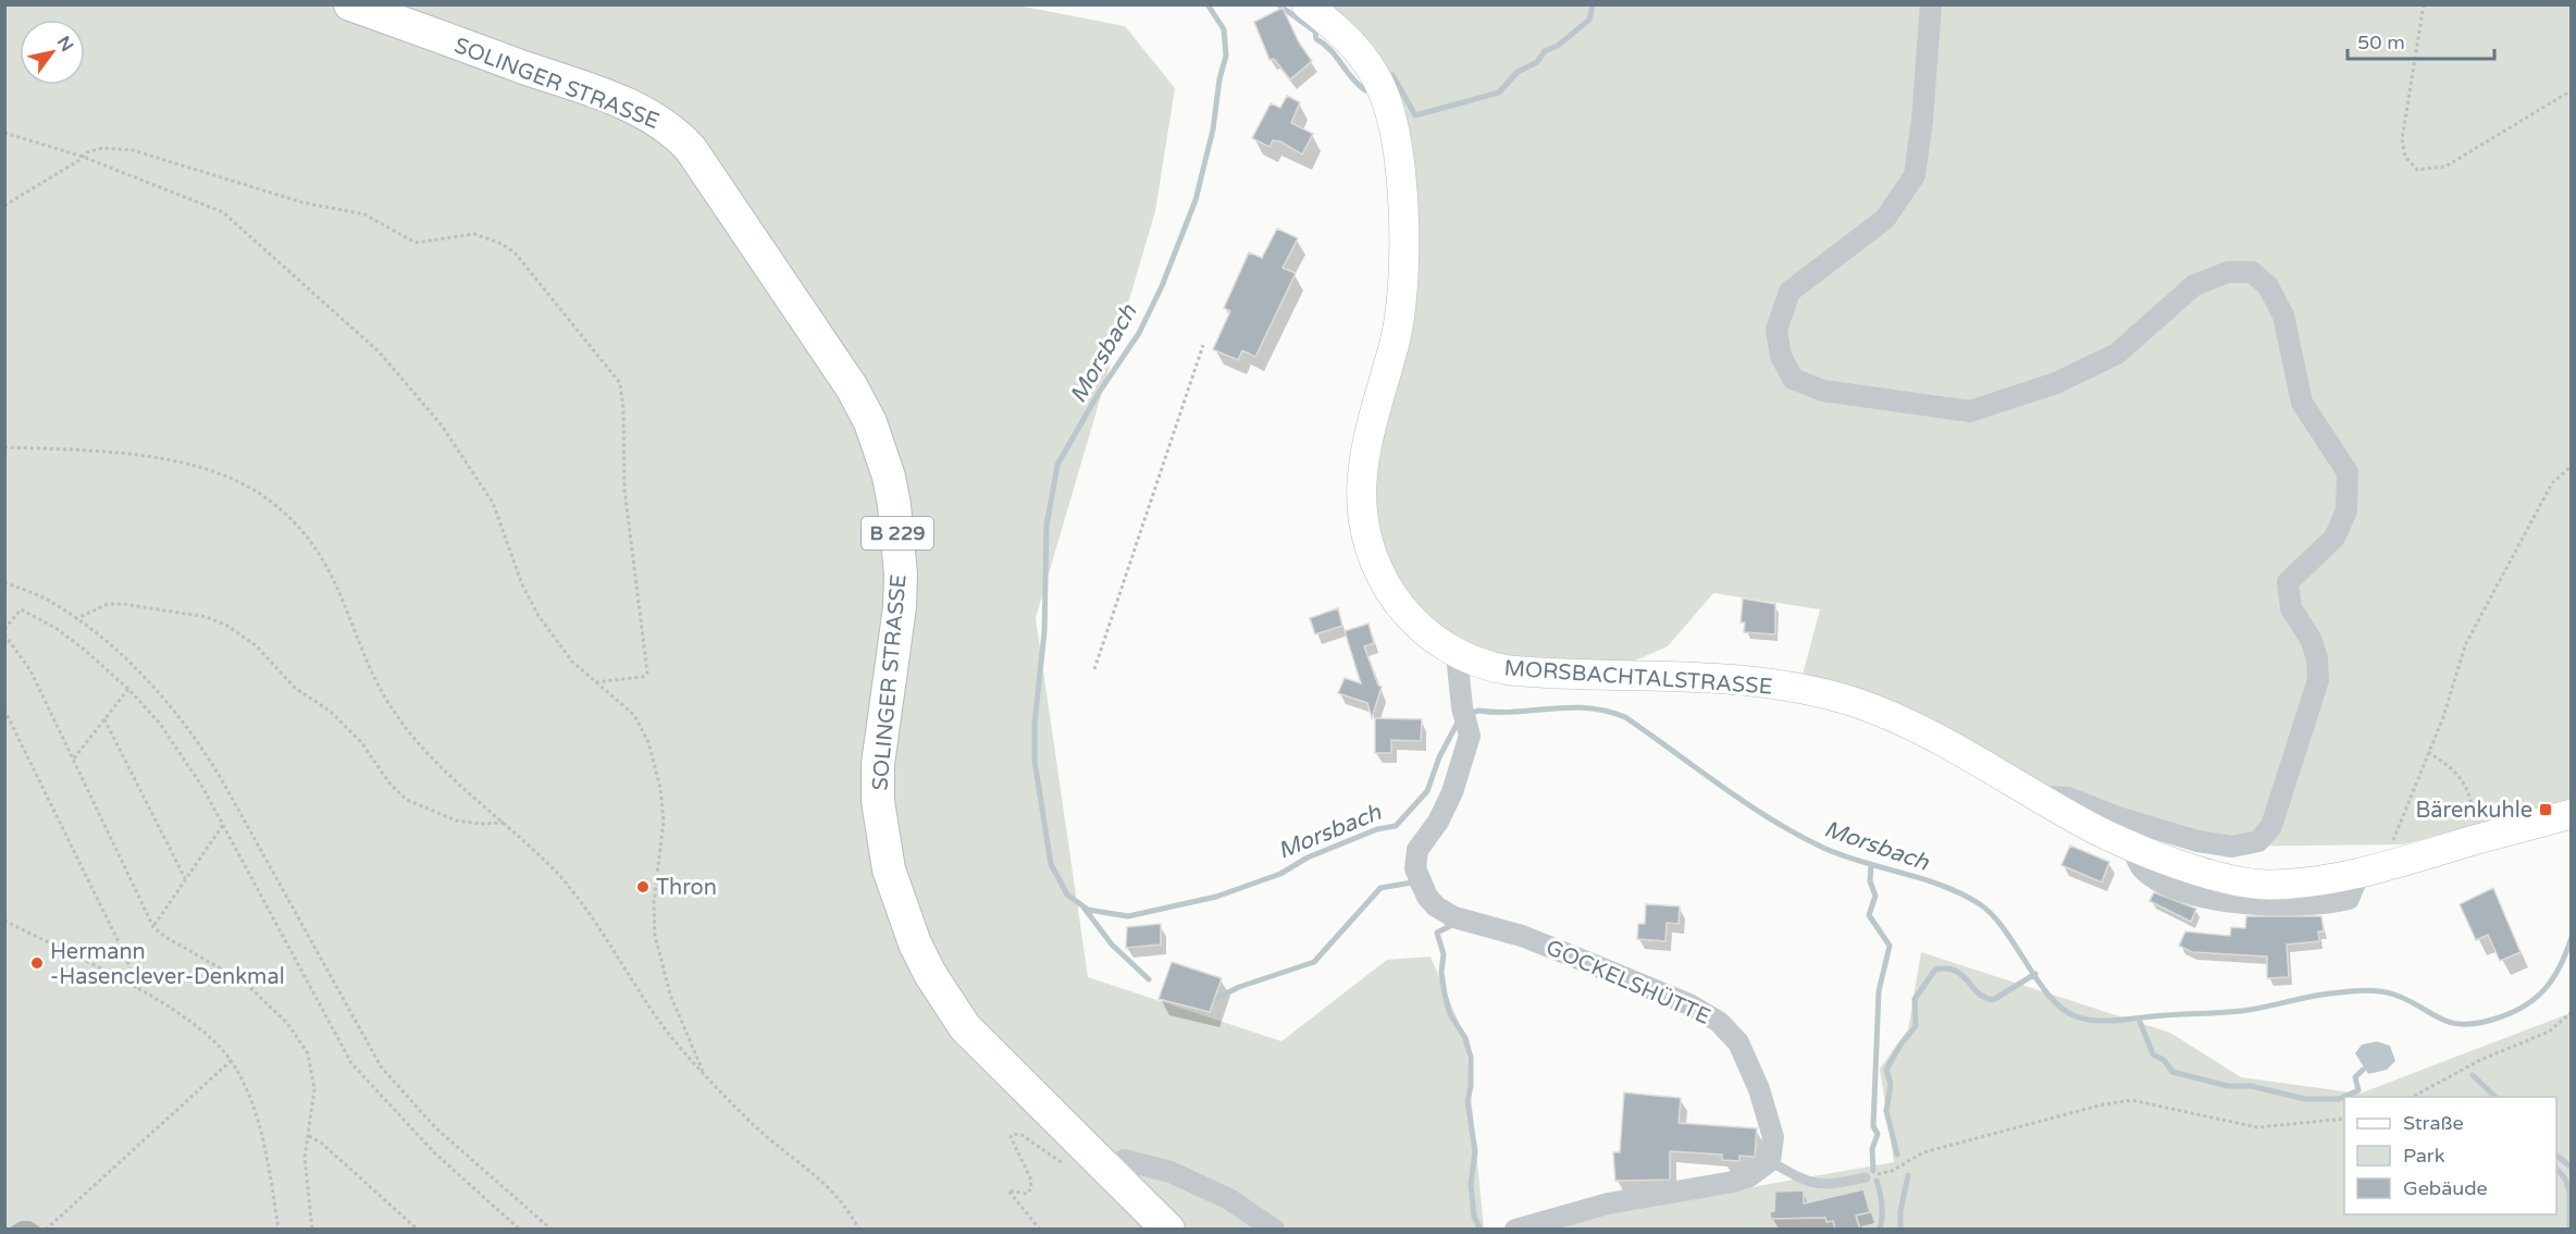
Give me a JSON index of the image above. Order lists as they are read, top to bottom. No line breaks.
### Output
{"streets":{"main road":["SOLINGER STRASSE","B 229","MORSBACHTALSTRASSE"],"street":["GOCKELSHÜTTE"]},"crossings":[["MORSBACHTALSTRASSE","GOCKELSHÜTTE"]],"water":["Morsbach"],"places":{"transit":["Bärenkuhle"],"other":["Thron","Hermann -Hasenclever-Denkmal"]},"legend":["Straße","Park","Gebäude"],"scale_bar":"50 m","north":"top right"}
